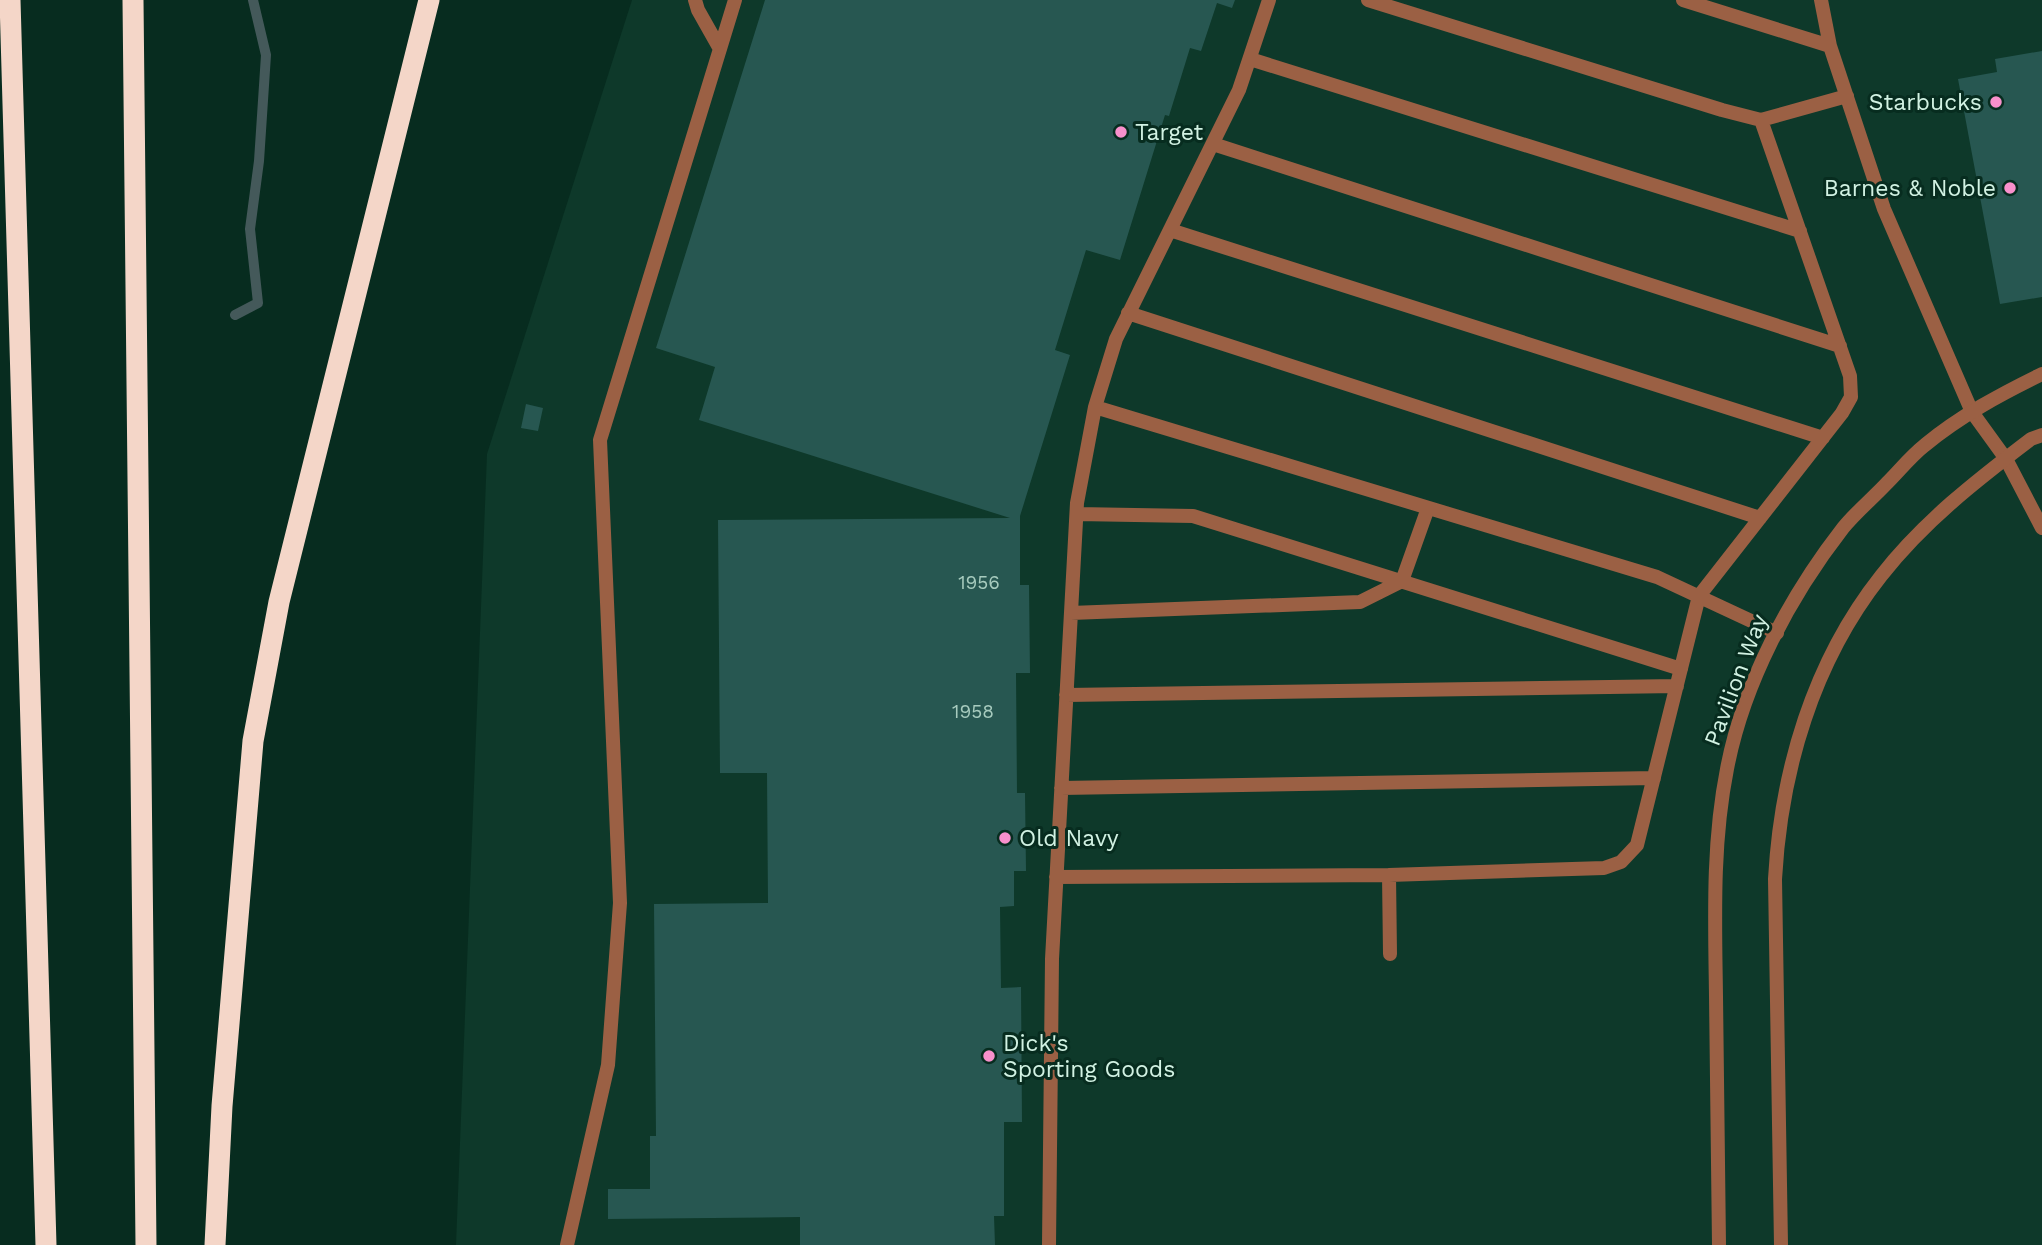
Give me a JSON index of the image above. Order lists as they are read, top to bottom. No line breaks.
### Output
{"streets":{"street":["Pavilion Way"]},"places":["Starbucks","Target","Barnes & Noble","Old Navy","Dick's Sporting Goods"],"house_numbers":["1956","1958"]}
